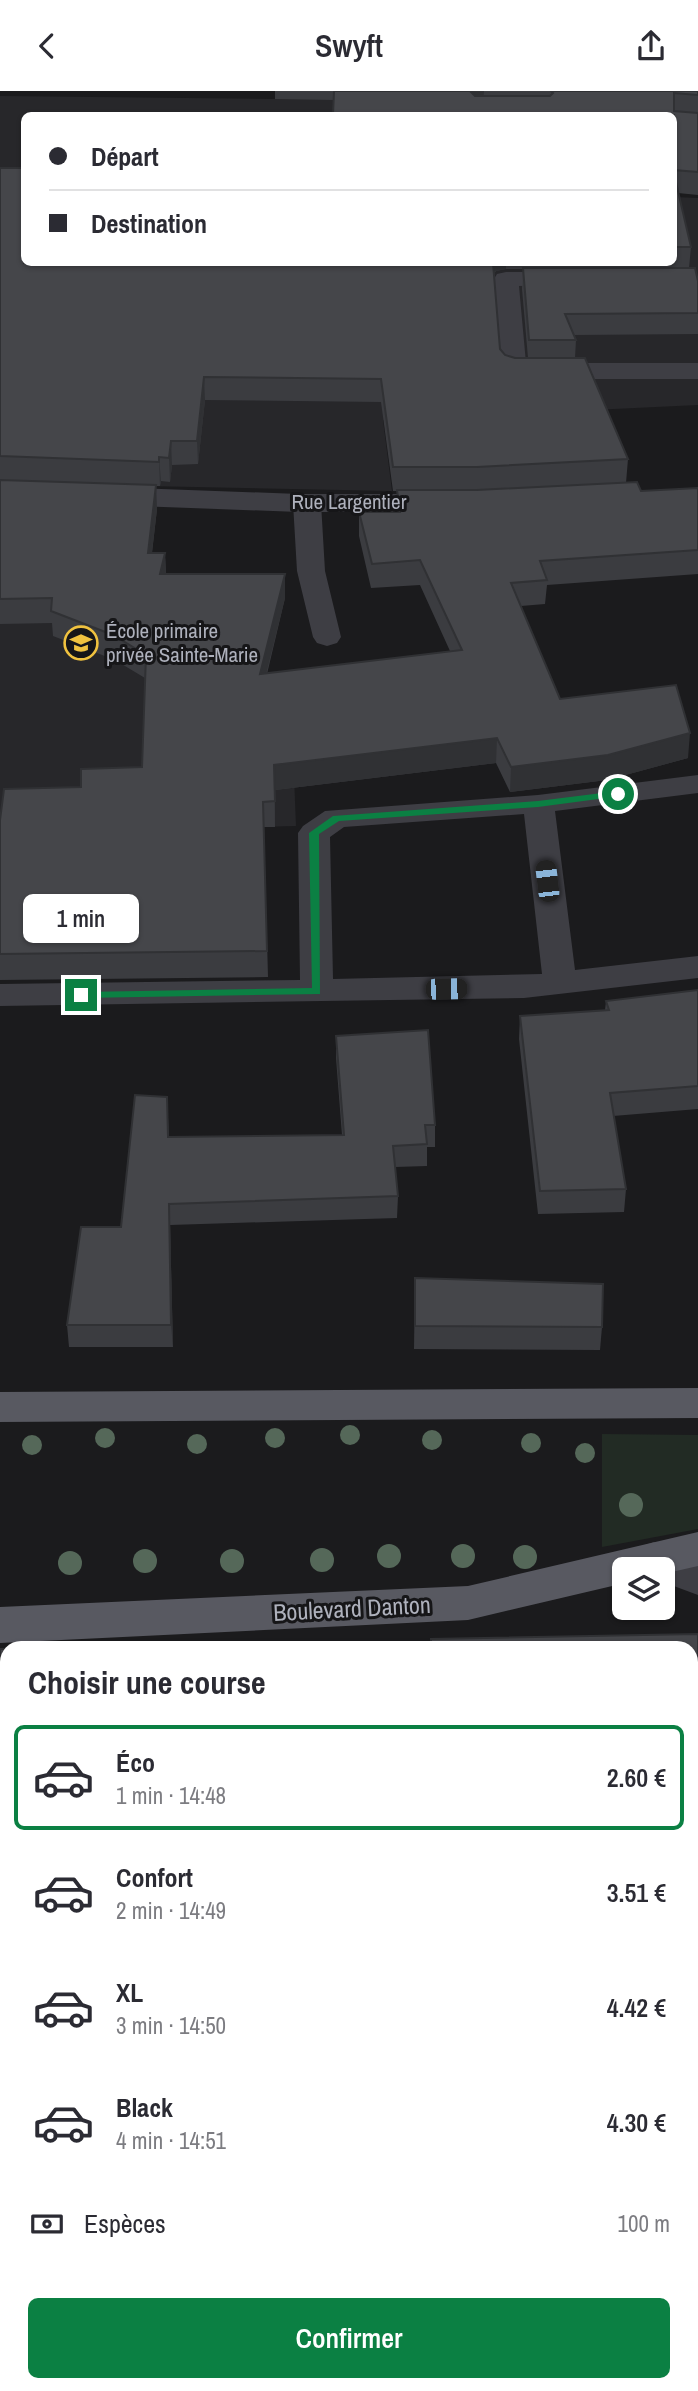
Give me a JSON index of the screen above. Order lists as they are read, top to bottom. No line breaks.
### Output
{"streets":{"main road":["Boulevard Danton"],"street":["Rue Largentier"]},"places":{"school or university":["École primaire privée Sainte-Marie"]},"page":{"header":"Swyft","banner":["Départ","Destination"],"bubble":"1 min","heading":"Choisir une course","list":[{"name":"Éco","note":"1 min · 14:48","value":"2.60 €"},{"name":"Confort","note":"2 min · 14:49","value":"3.51 €"},{"name":"XL","note":"3 min · 14:50","value":"4.42 €"},{"name":"Black","note":"4 min · 14:51","value":"4.30 €"}],"pay":["Espèces","100 m"],"buttons":"Confirmer"}}
